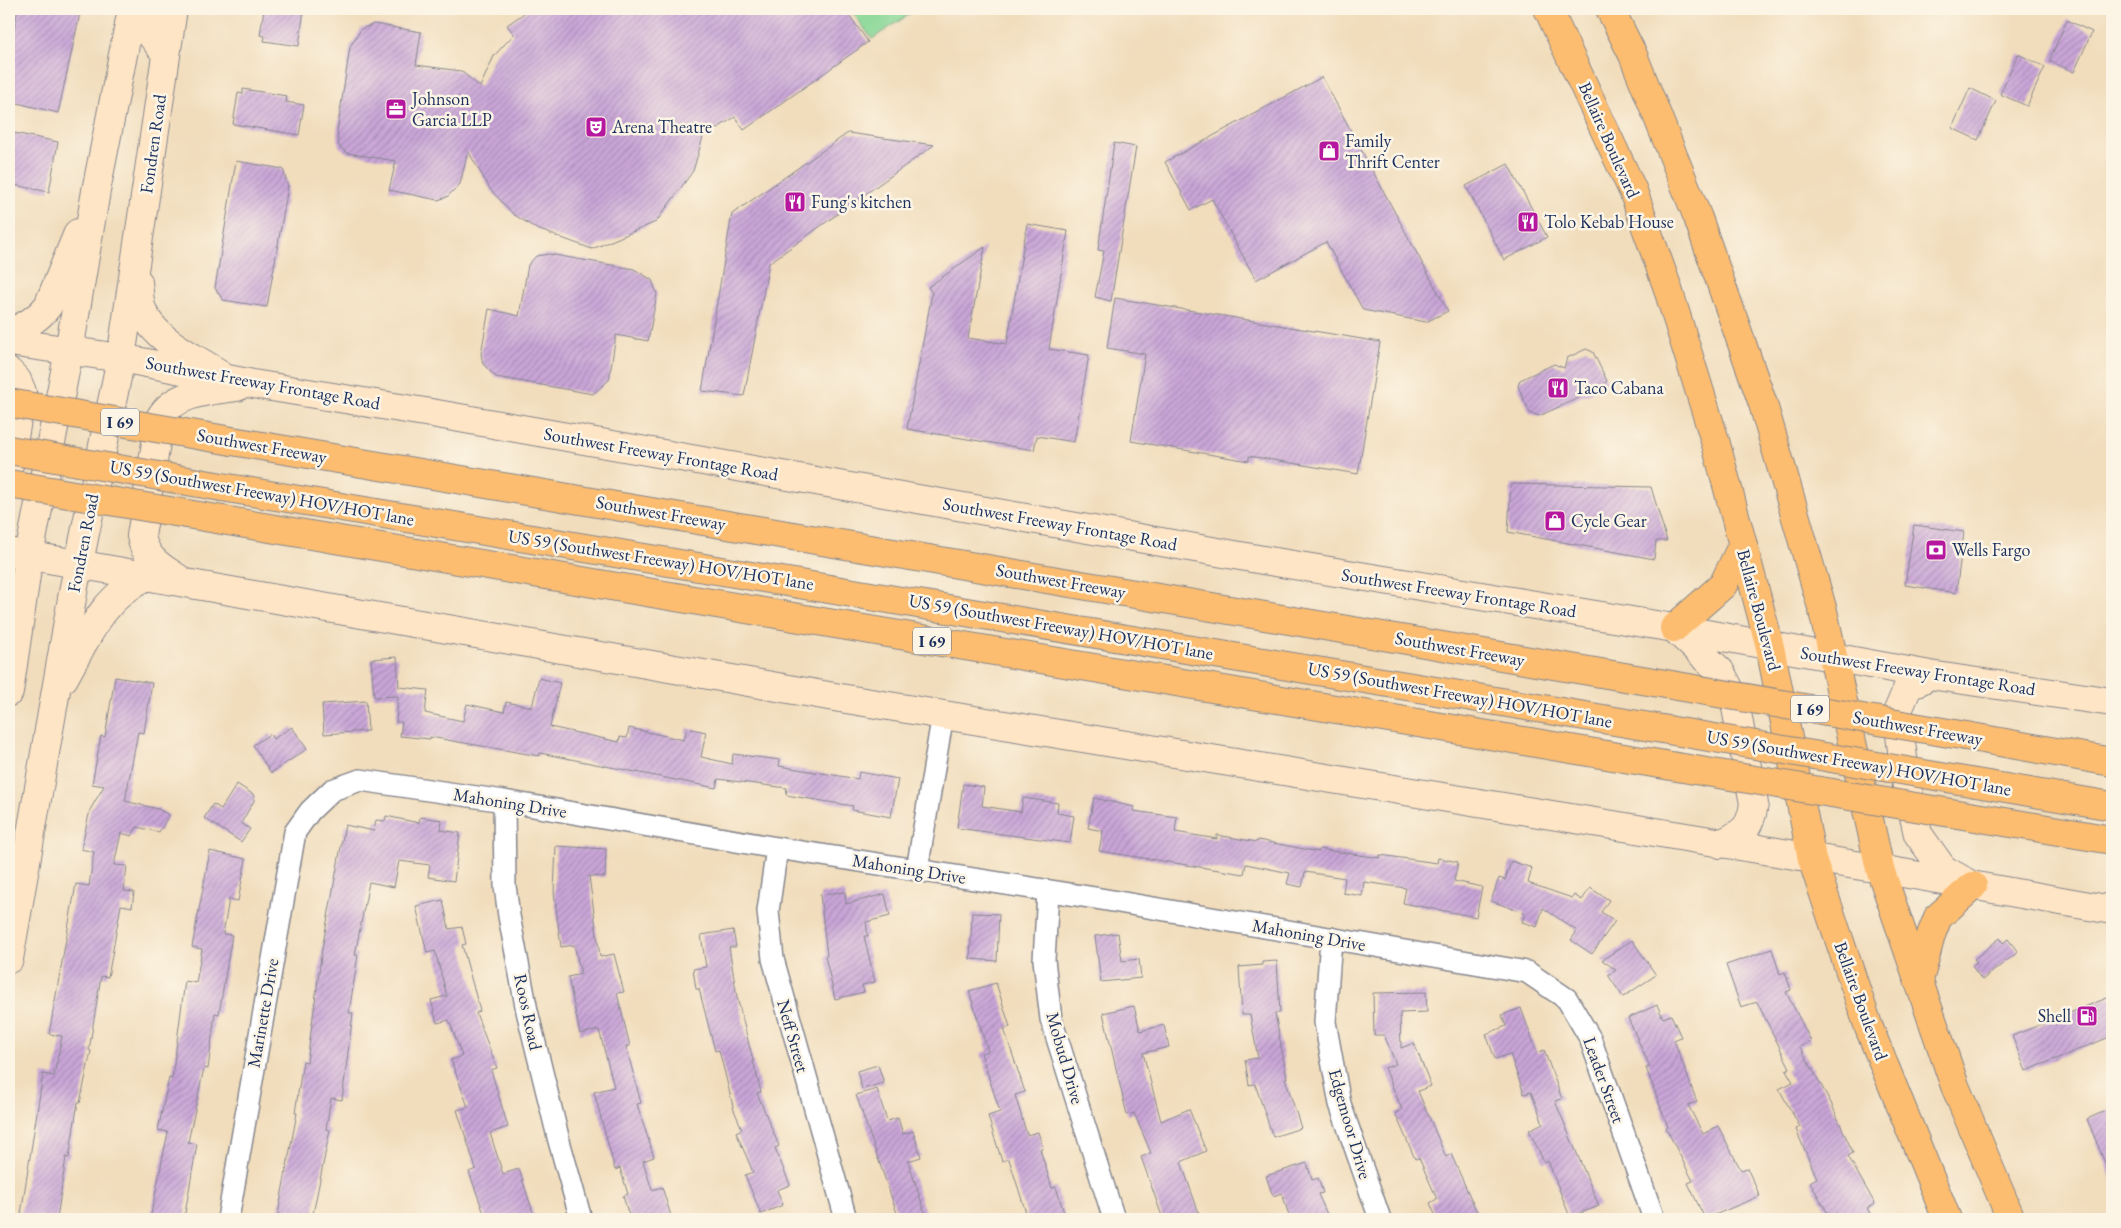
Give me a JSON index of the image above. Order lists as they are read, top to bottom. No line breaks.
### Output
{"streets":{"main road":["Bellaire Boulevard","Fondren Road","Southwest Freeway Frontage Road","I 69","Southwest Freeway","US 59 (Southwest Freeway) HOV/HOT lane"],"street":["Mahoning Drive","Roos Road","Marinette Drive","Neff Street","Mobud Drive","Leader Street","Edgemoor Drive"]},"crossings":[["Bellaire Boulevard","Southwest Freeway Frontage Road"],["Fondren Road","Southwest Freeway Frontage Road"],["Mahoning Drive","Roos Road"],["Mahoning Drive","Marinette Drive"],["Mahoning Drive","Neff Street"],["Mahoning Drive","Mobud Drive"],["Mahoning Drive","Leader Street"],["Mahoning Drive","Edgemoor Drive"]],"places":{"office":["Johnson Garcia LLP"],"theatre":["Arena Theatre"],"shop":["Family Thrift Center","Cycle Gear"],"restaurant":["Fung's kitchen","Tolo Kebab House","Taco Cabana"],"bank":["Wells Fargo"],"fuel station":["Shell"]}}
